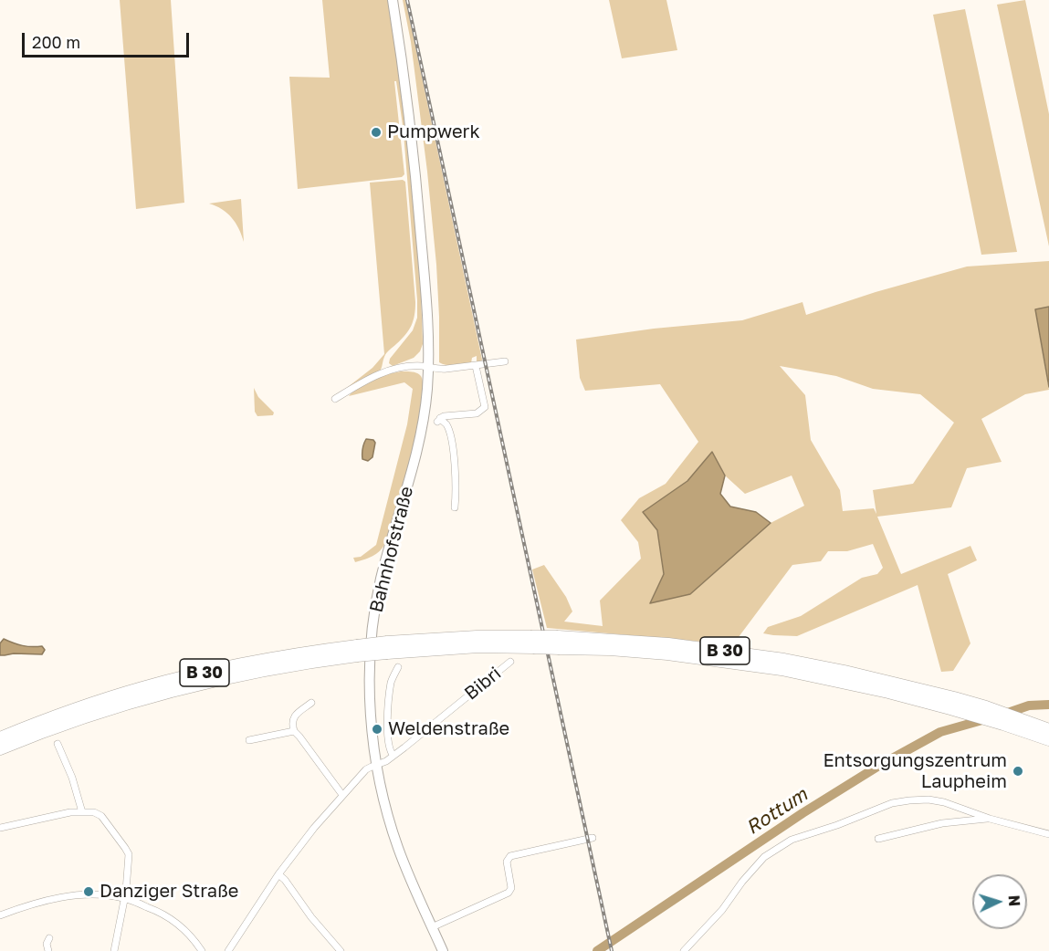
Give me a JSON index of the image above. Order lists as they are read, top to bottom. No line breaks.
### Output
{"streets":{"highway":["B 30"],"main road":["Bahnhofstraße"],"street":["Bibri"]},"crossings":[["Bahnhofstraße","Bibri"]],"water":["Rottum"],"places":["Pumpwerk","Weldenstraße","Entsorgungszentrum Laupheim","Danziger Straße"],"scale_bar":"200 m","north":"right"}
